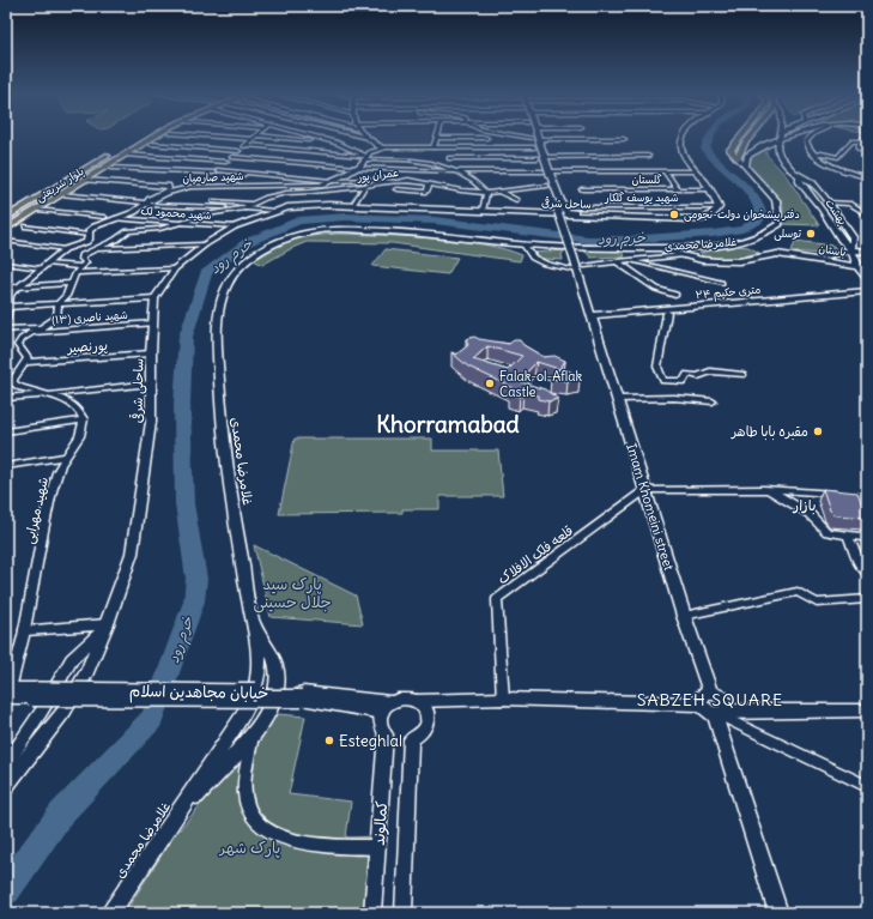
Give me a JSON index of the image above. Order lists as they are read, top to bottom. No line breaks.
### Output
{"streets":{"main road":["بلوار شریعتی","ساحل شرقی","بهشت","غلامرضا محمدی","باستان","۲۴ متری حکیم","ساحلی شرقی","Imam Khomeini street","خیابان مجاهدین اسلام"],"street":["عمران پور","شهید صارمیان","گلستان","شهید یوسف گلکار","شهید محمود لک","شهید ناصری (۱۳)","پورنصیر","شهید مهرابی","قلعه فلک الافلاک","کمالوند"]},"crossings":[["شهید صارمیان","شهید محمود لک"],["شهید یوسف گلکار","Imam Khomeini street"],["بهشت","باستان"],["غلامرضا محمدی","باستان"],["۲۴ متری حکیم","Imam Khomeini street"],["شهید ناصری (۱۳)","ساحلی شرقی"],["پورنصیر","ساحلی شرقی"],["Imam Khomeini street","قلعه فلک الافلاک"],["شهید مهرابی","خیابان مجاهدین اسلام"],["خیابان مجاهدین اسلام","کمالوند"]],"districts":["Khorramabad","بازار","SABZEH SQUARE"],"water":["خرم رود"],"parks":["پارک سید جلال حسینی","پارک شهر"],"places":["دفتر پیشخوان دولت-نجومی","توسلی","Falak-ol-Aflak Castle","مقبره بابا طاهر","Esteghlal"]}
